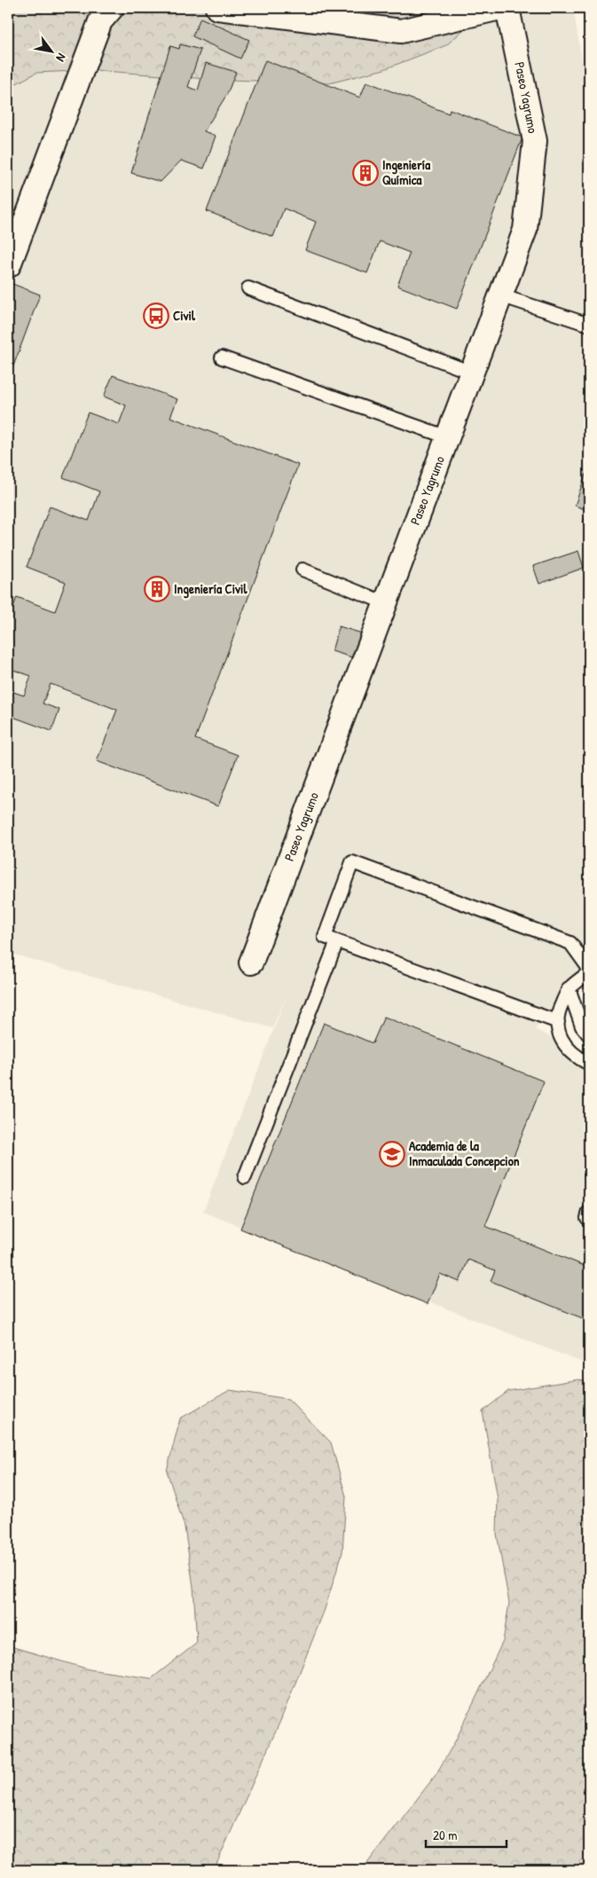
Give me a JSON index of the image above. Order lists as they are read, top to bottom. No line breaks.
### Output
{"streets":{"street":["Paseo Yagrumo"]},"places":{"building":["Ingeniería Química","Ingeniería Civil"],"bus stop":["Civil"],"school or university":["Academia de la Inmaculada Concepcion"]},"scale_bar":"20 m","north":"bottom right"}
